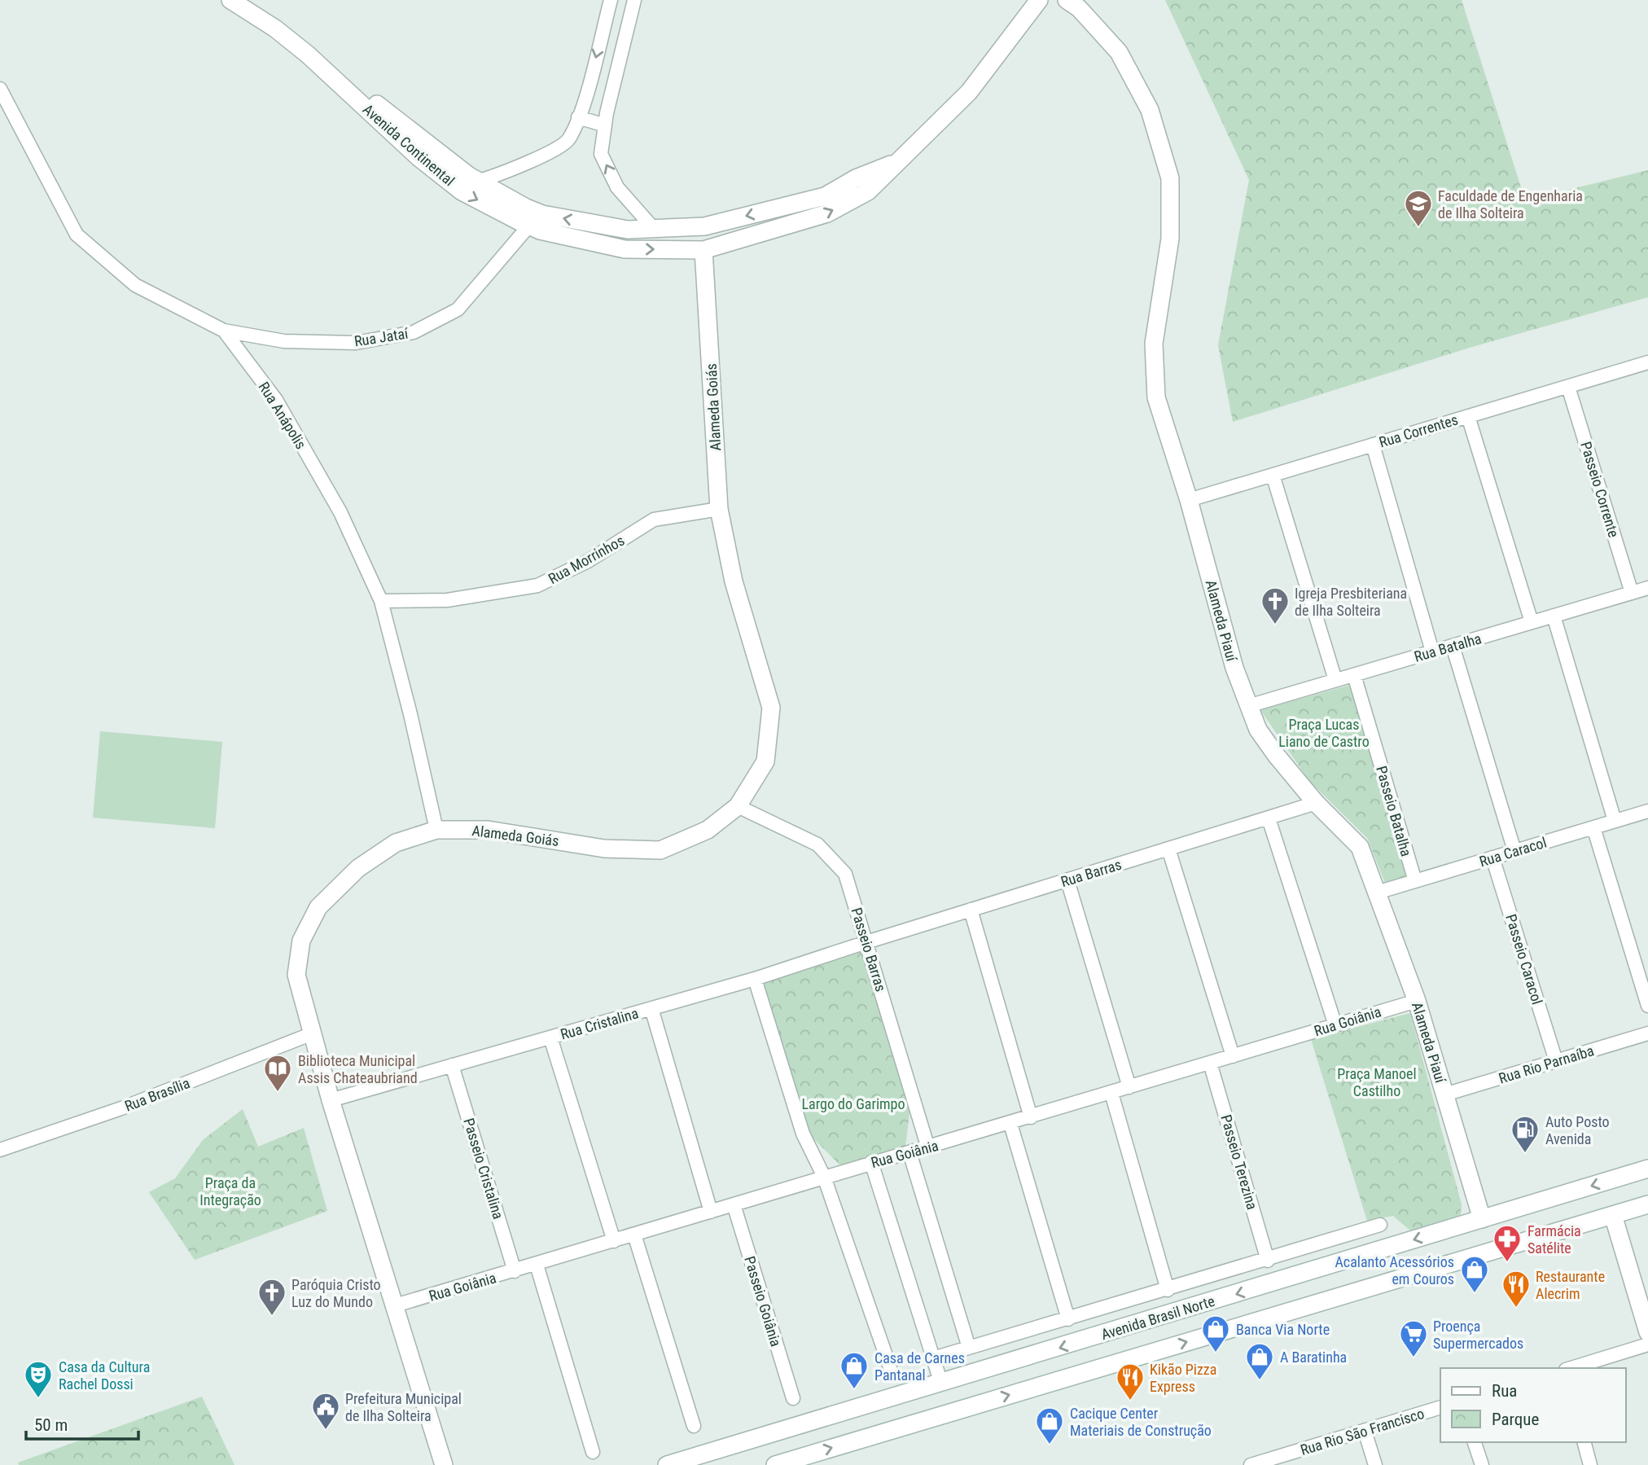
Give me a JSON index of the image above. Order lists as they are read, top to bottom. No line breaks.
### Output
{"streets":{"street":["Avenida Continental","Rua Jataí","Alameda Goiás","Rua Anápolis","Rua Correntes","Passeio Corrente","Rua Morrinhos","Alameda Piauí","Rua Batalha","Passeio Batalha","Rua Caracol","Rua Barras","Passeio Barras","Passeio Caracol","Rua Goiânia","Rua Cristalina","Rua Rio Parnaíba","Rua Brasília","Passeio Terezina","Passeio Cristalina","Passeio Goiânia","Avenida Brasil Norte","Rua Rio São Francisco"]},"crossings":[["Avenida Continental","Rua Jataí"],["Avenida Continental","Alameda Goiás"],["Rua Jataí","Rua Anápolis"],["Alameda Goiás","Rua Anápolis"],["Alameda Goiás","Rua Morrinhos"],["Alameda Goiás","Passeio Barras"],["Alameda Goiás","Rua Goiânia"],["Alameda Goiás","Rua Cristalina"],["Alameda Goiás","Rua Brasília"],["Rua Anápolis","Rua Morrinhos"],["Rua Correntes","Passeio Corrente"],["Rua Correntes","Alameda Piauí"],["Passeio Corrente","Rua Batalha"],["Alameda Piauí","Rua Batalha"],["Alameda Piauí","Rua Caracol"],["Alameda Piauí","Rua Barras"],["Alameda Piauí","Rua Goiânia"],["Alameda Piauí","Rua Rio Parnaíba"],["Alameda Piauí","Avenida Brasil Norte"],["Rua Batalha","Passeio Batalha"],["Passeio Batalha","Rua Caracol"],["Rua Caracol","Passeio Caracol"],["Rua Barras","Passeio Barras"],["Rua Barras","Rua Cristalina"],["Passeio Barras","Rua Goiânia"],["Passeio Barras","Rua Cristalina"],["Passeio Caracol","Rua Rio Parnaíba"],["Rua Goiânia","Passeio Terezina"],["Rua Goiânia","Passeio Cristalina"],["Rua Goiânia","Passeio Goiânia"],["Rua Cristalina","Passeio Cristalina"]],"parks":["Praça Lucas Liano de Castro","Praça Manoel Castilho","Largo do Garimpo","Praça da Integração"],"places":{"school or university":["Faculdade de Engenharia de Ilha Solteira"],"church":["Igreja Presbiteriana de Ilha Solteira","Paróquia Cristo Luz do Mundo"],"library":["Biblioteca Municipal Assis Chateaubriand"],"fuel station":["Auto Posto Avenida"],"pharmacy":["Farmácia Satélite"],"shop":["Acalanto Acessórios em Couros","Banca Via Norte","A Baratinha","Casa de Carnes Pantanal","Cacique Center Materiais de Construção"],"restaurant":["Restaurante Alecrim","Kikão Pizza Express"],"supermarket":["Proença Supermercados"],"theatre":["Casa da Cultura Rachel Dossi"],"public building":["Prefeitura Municipal de Ilha Solteira"]},"legend":["Rua","Parque"],"scale_bar":"50 m"}
